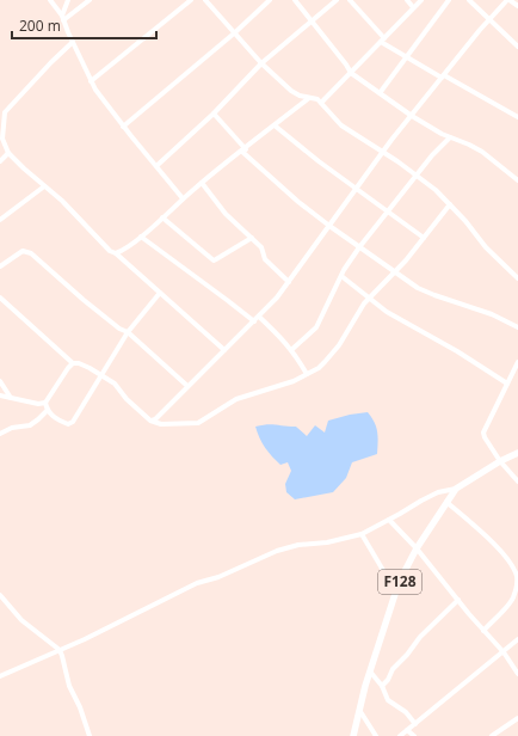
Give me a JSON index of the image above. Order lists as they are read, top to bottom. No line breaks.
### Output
{"streets":{"main road":["F128"]},"scale_bar":"200 m"}
